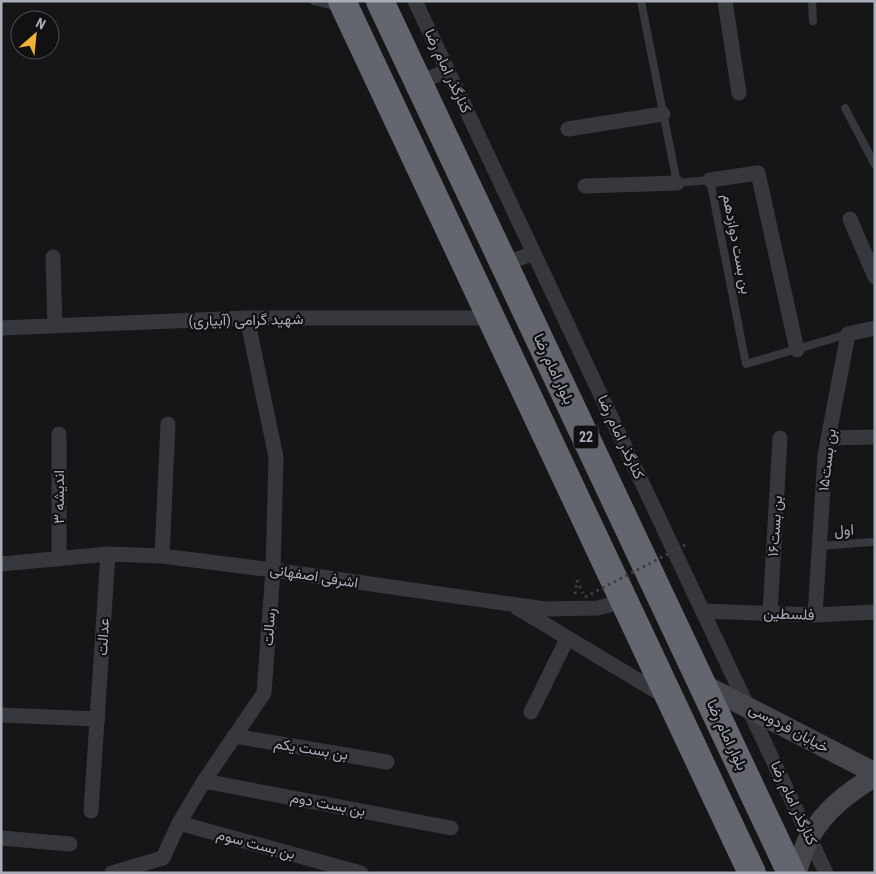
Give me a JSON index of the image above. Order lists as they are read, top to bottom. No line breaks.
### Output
{"streets":{"highway":["بلوار امام رضا","22"],"main road":["خیابان فردوسی"],"street":["کنارگذر امام رضا","شهید گرامی (آبیاری)","بن بست۱۵","اندیشه ۳","بن بست۱۶","اشرفی اصفهانی","فلسطین","رسالت","عدالت","بن بست یکم","بن بست دوم","بن بست سوم"],"lane":["بن بست دوازدهم","اول"]},"crossings":[["کنارگذر امام رضا","فلسطین"],["کنارگذر امام رضا","خیابان فردوسی"],["بن بست دوازدهم","بن بست۱۵"],["شهید گرامی (آبیاری)","22"],["شهید گرامی (آبیاری)","رسالت"],["بلوار امام رضا","خیابان فردوسی"],["22","اشرفی اصفهانی"],["بن بست۱۵","اول"],["بن بست۱۵","فلسطین"],["اندیشه ۳","اشرفی اصفهانی"],["بن بست۱۶","فلسطین"],["اشرفی اصفهانی","رسالت"],["اشرفی اصفهانی","عدالت"],["رسالت","بن بست یکم"],["رسالت","بن بست دوم"],["رسالت","بن بست سوم"]],"north":"top right"}
